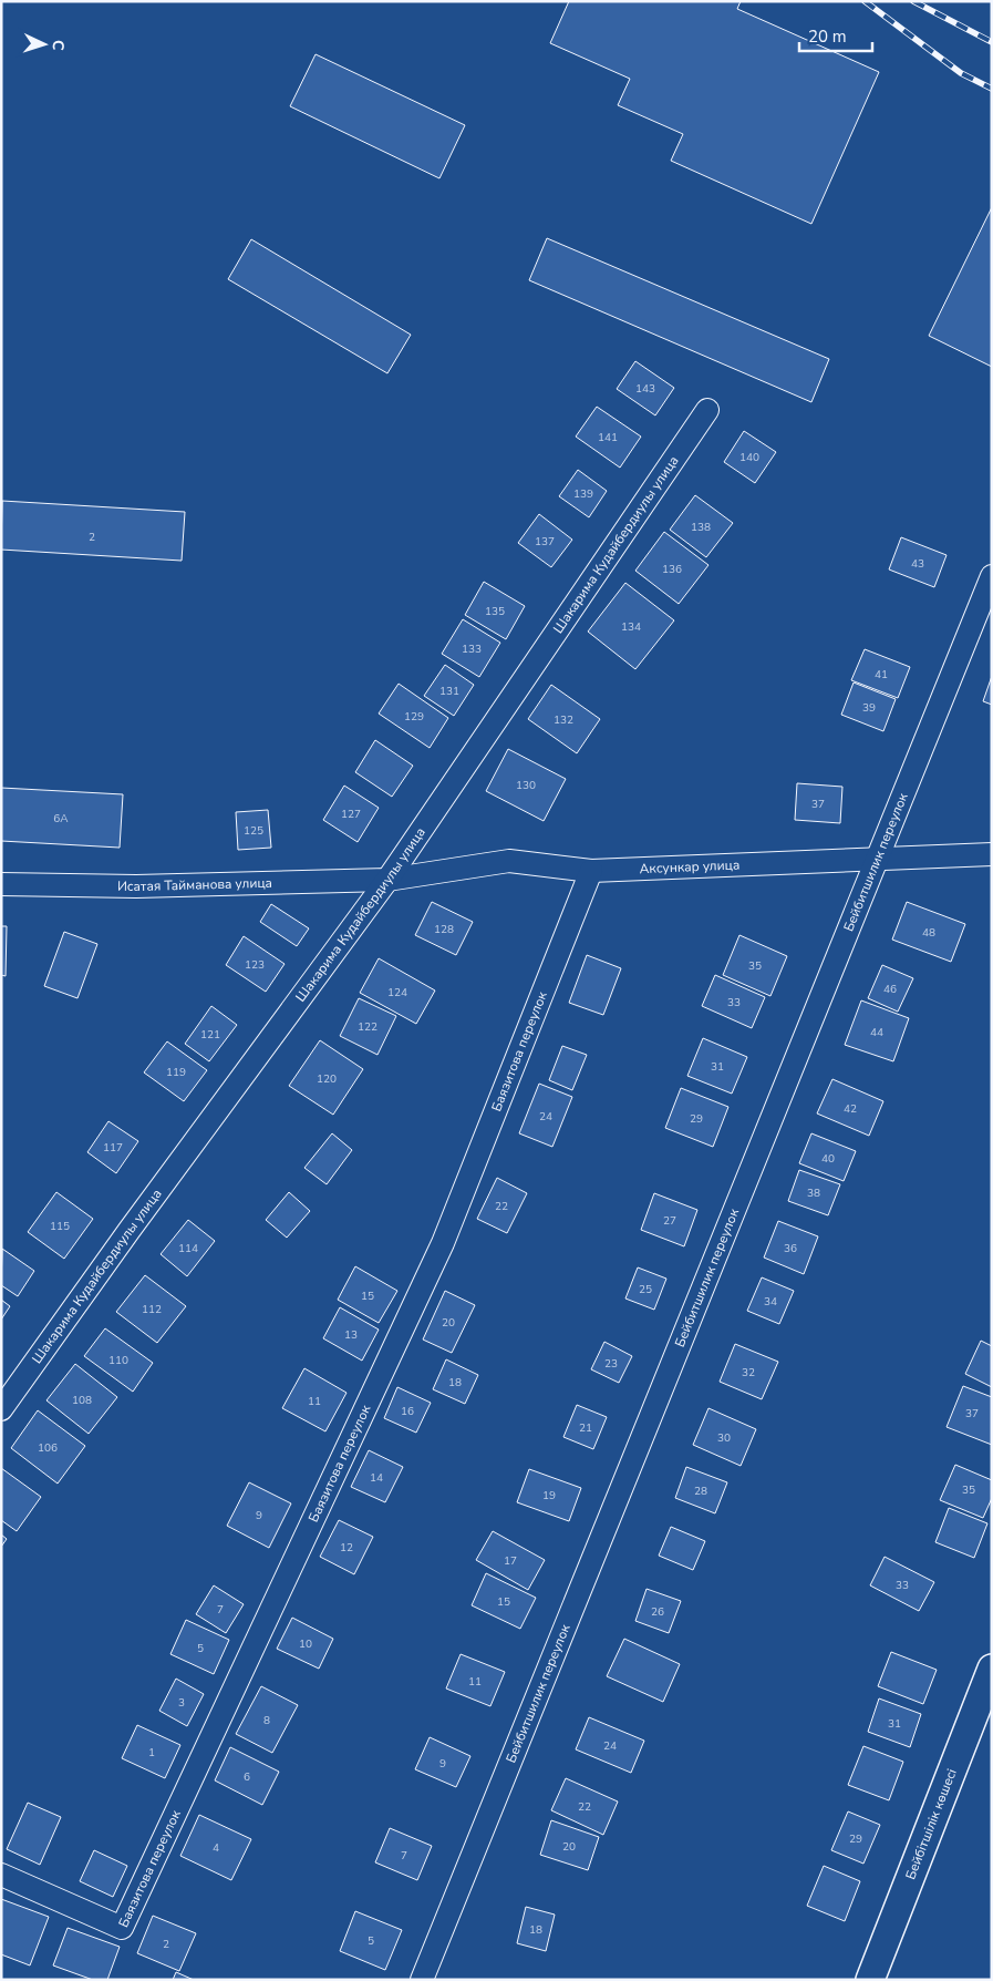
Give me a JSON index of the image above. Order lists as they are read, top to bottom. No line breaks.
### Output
{"streets":{"street":["Шакарима Кудайбердиулы улица","Бейбитшилик переулок","Аксункар улица","Исатая Тайманова улица","Баязитова переулок","Бейбітшілік көшесі"]},"crossings":[["Шакарима Кудайбердиулы улица","Аксункар улица"],["Шакарима Кудайбердиулы улица","Исатая Тайманова улица"],["Бейбитшилик переулок","Аксункар улица"],["Аксункар улица","Исатая Тайманова улица"],["Аксункар улица","Баязитова переулок"]],"house_numbers":["143","141","140","139","138","2","137","43","136","135","134","133","41","131","39","129","132","130","37","127","6А","125","128","48","123","35","46","124","33","122","44","121","31","119","120","42","24","29","117","40","38","22","27","115","114","36","25","15","34","112","20","13","110","23","32","18","108","11","16","37","21","30","106","14","35","28","19","9","12","17","33","15","7","26","10","5","11","3","8","31","24","1","9","6","22","29","20","4","7","18","5","2"],"scale_bar":"20 m","north":"right"}
